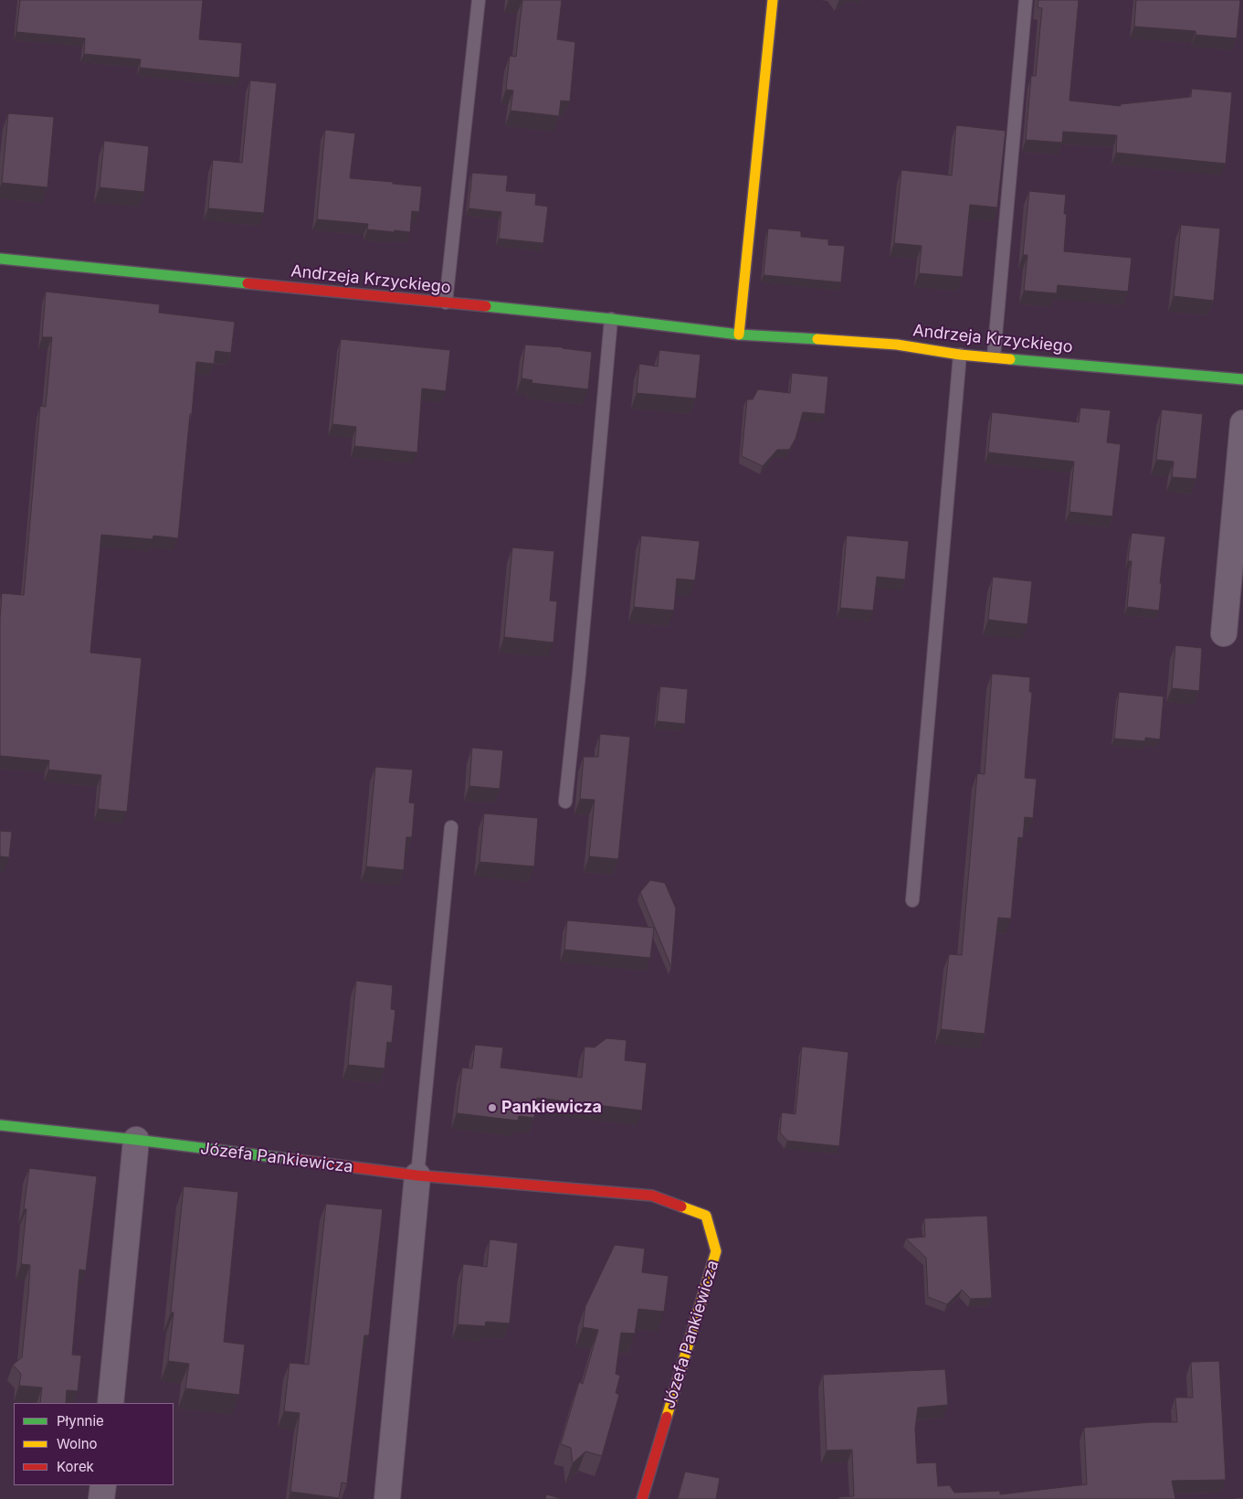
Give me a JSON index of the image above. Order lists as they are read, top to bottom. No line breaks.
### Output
{"streets":{"street":["Andrzeja Krzyckiego","Józefa Pankiewicza"]},"places":["Pankiewicza"],"legend":["Płynnie","Wolno","Korek"]}
